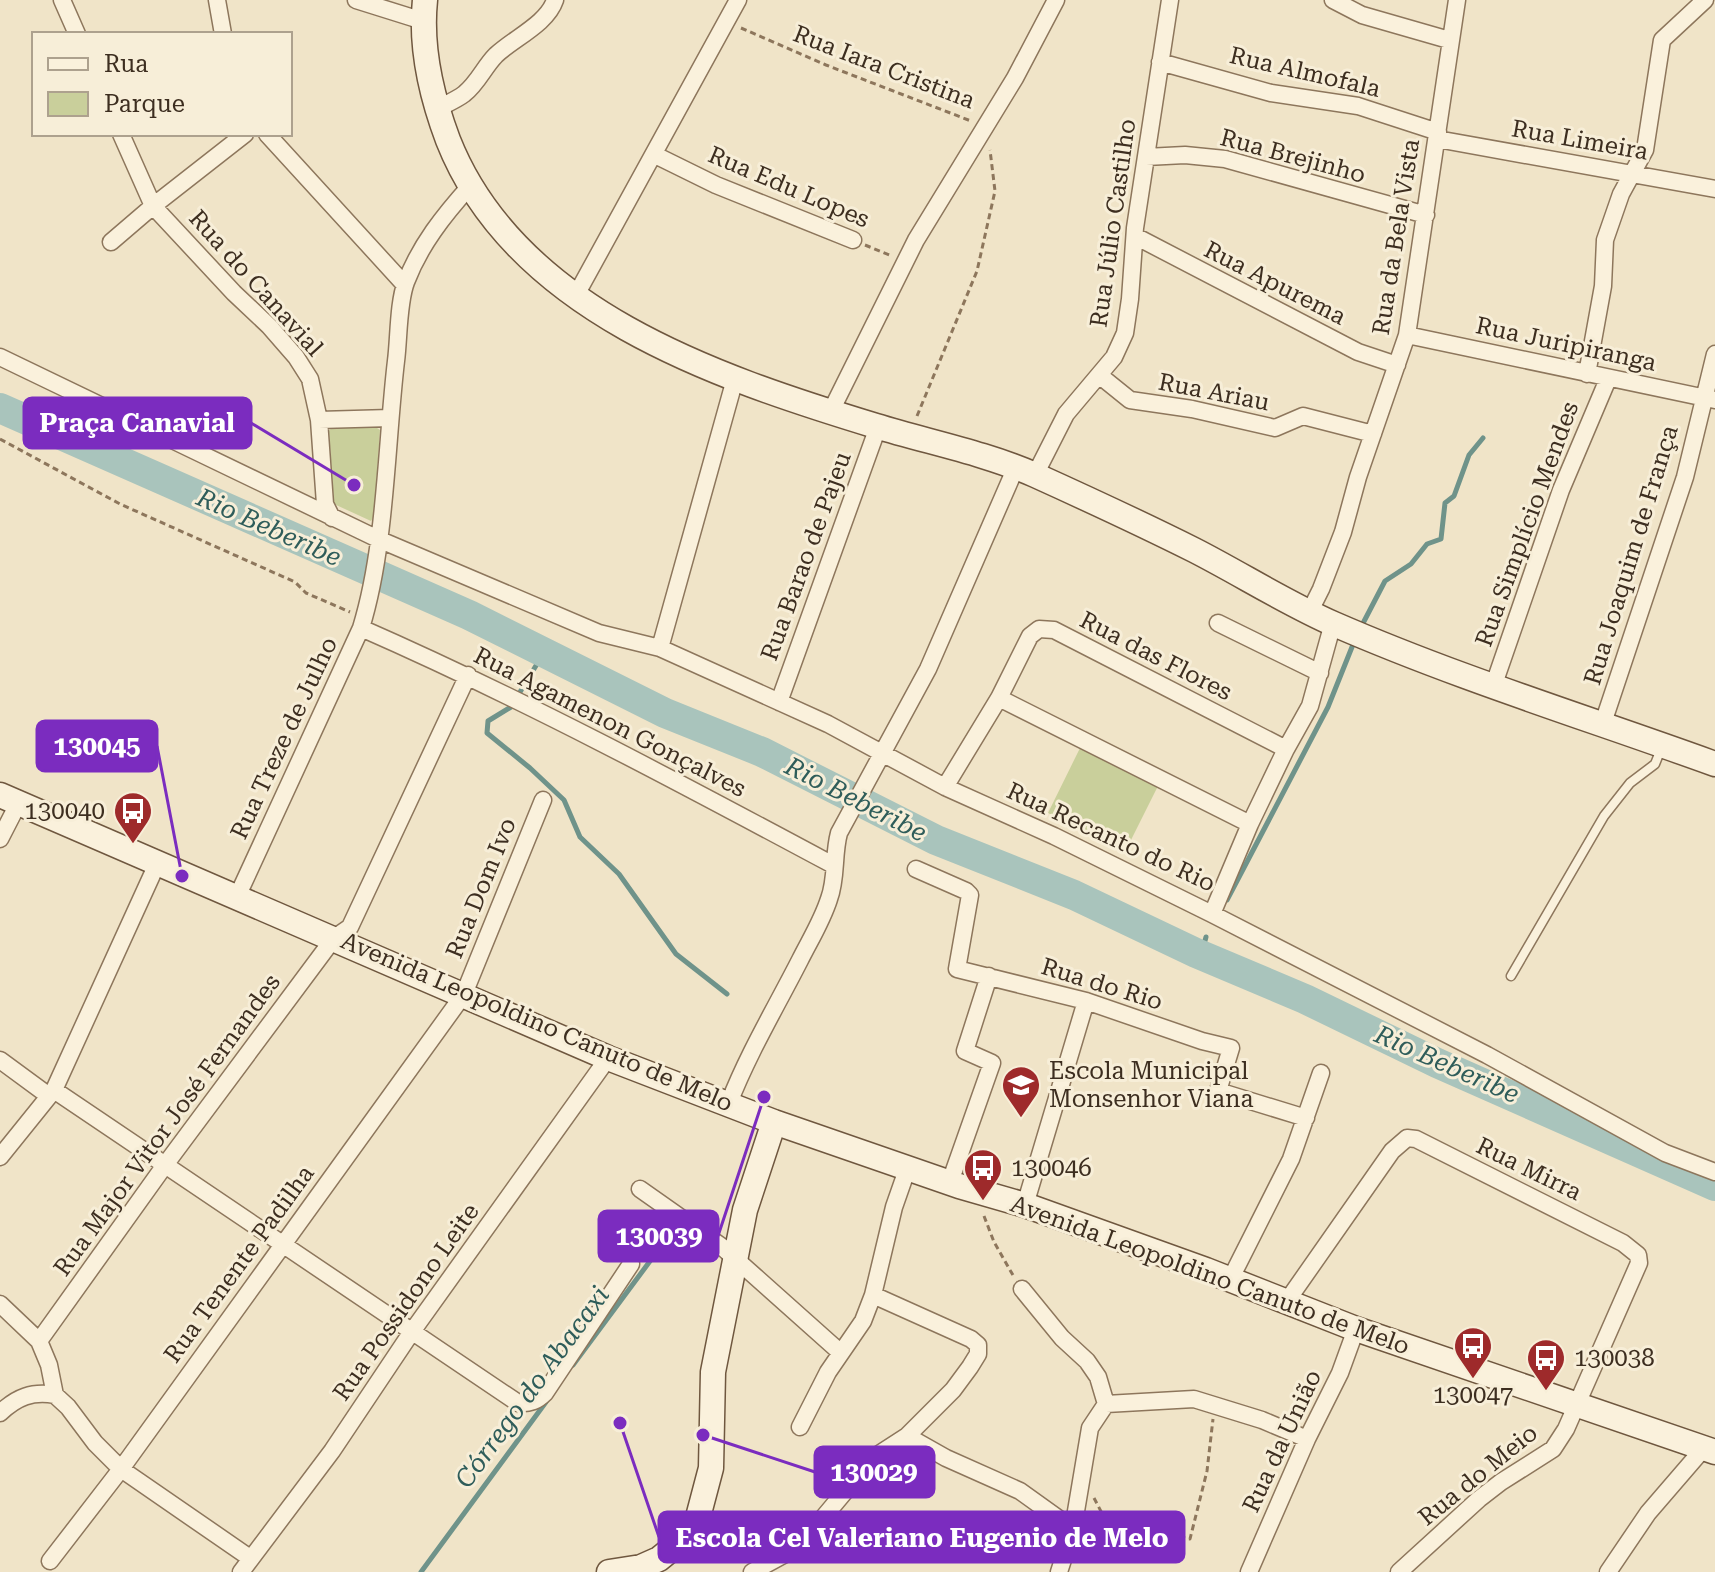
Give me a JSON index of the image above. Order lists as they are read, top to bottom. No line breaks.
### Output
{"streets":{"street":["Rua Almofala","Rua Limeira","Rua Brejinho","Rua Edu Lopes","Rua Júlio Castilho","Rua da Bela Vista","Rua do Canavial","Rua Apurema","Rua Juripiranga","Rua Ariau","Rua Simplício Mendes","Rua Joaquim de França","Rua Barao de Pajeu","Rua das Flores","Rua Agamenon Gonçalves","Rua Treze de Julho","Rua Recanto do Rio","Rua Dom Ivo","Rua do Rio","Avenida Leopoldino Canuto de Melo","Rua Major Vitor José Fernandes","Rua Mirra","Rua Tenente Padilha","Rua Possidono Leite","Rua da União","Rua do Meio"],"path":["Rua Iara Cristina"]},"crossings":[["Rua Almofala","Rua Limeira"],["Rua Almofala","Rua Júlio Castilho"],["Rua Almofala","Rua da Bela Vista"],["Rua Limeira","Rua da Bela Vista"],["Rua Brejinho","Rua Júlio Castilho"],["Rua Brejinho","Rua da Bela Vista"],["Rua Júlio Castilho","Rua Apurema"],["Rua Júlio Castilho","Rua Ariau"],["Rua Júlio Castilho","Rua Agamenon Gonçalves"],["Rua Júlio Castilho","Rua Recanto do Rio"],["Rua Júlio Castilho","Avenida Leopoldino Canuto de Melo"],["Rua da Bela Vista","Rua Apurema"],["Rua da Bela Vista","Rua Juripiranga"],["Rua da Bela Vista","Rua Ariau"],["Rua Juripiranga","Rua Simplício Mendes"],["Rua Juripiranga","Rua Joaquim de França"],["Rua Barao de Pajeu","Rua Recanto do Rio"],["Rua das Flores","Rua Recanto do Rio"],["Rua Agamenon Gonçalves","Rua Treze de Julho"],["Rua Agamenon Gonçalves","Rua Major Vitor José Fernandes"],["Rua Treze de Julho","Rua Recanto do Rio"],["Rua Treze de Julho","Avenida Leopoldino Canuto de Melo"],["Rua Dom Ivo","Avenida Leopoldino Canuto de Melo"],["Rua Dom Ivo","Rua Tenente Padilha"],["Avenida Leopoldino Canuto de Melo","Rua Major Vitor José Fernandes"],["Avenida Leopoldino Canuto de Melo","Rua Mirra"],["Avenida Leopoldino Canuto de Melo","Rua Tenente Padilha"],["Avenida Leopoldino Canuto de Melo","Rua Possidono Leite"],["Avenida Leopoldino Canuto de Melo","Rua da União"],["Avenida Leopoldino Canuto de Melo","Rua do Meio"],["Rua Mirra","Rua do Meio"]],"water":["Rio Beberibe","Córrego do Abacaxi"],"places":{"other":["Praça Canavial","130045","130039","Escola Cel Valeriano Eugenio de Melo","130029"],"bus stop":["130040","130046","130047","130038"],"school or university":["Escola Municipal Monsenhor Viana"]},"legend":["Rua","Parque"]}
